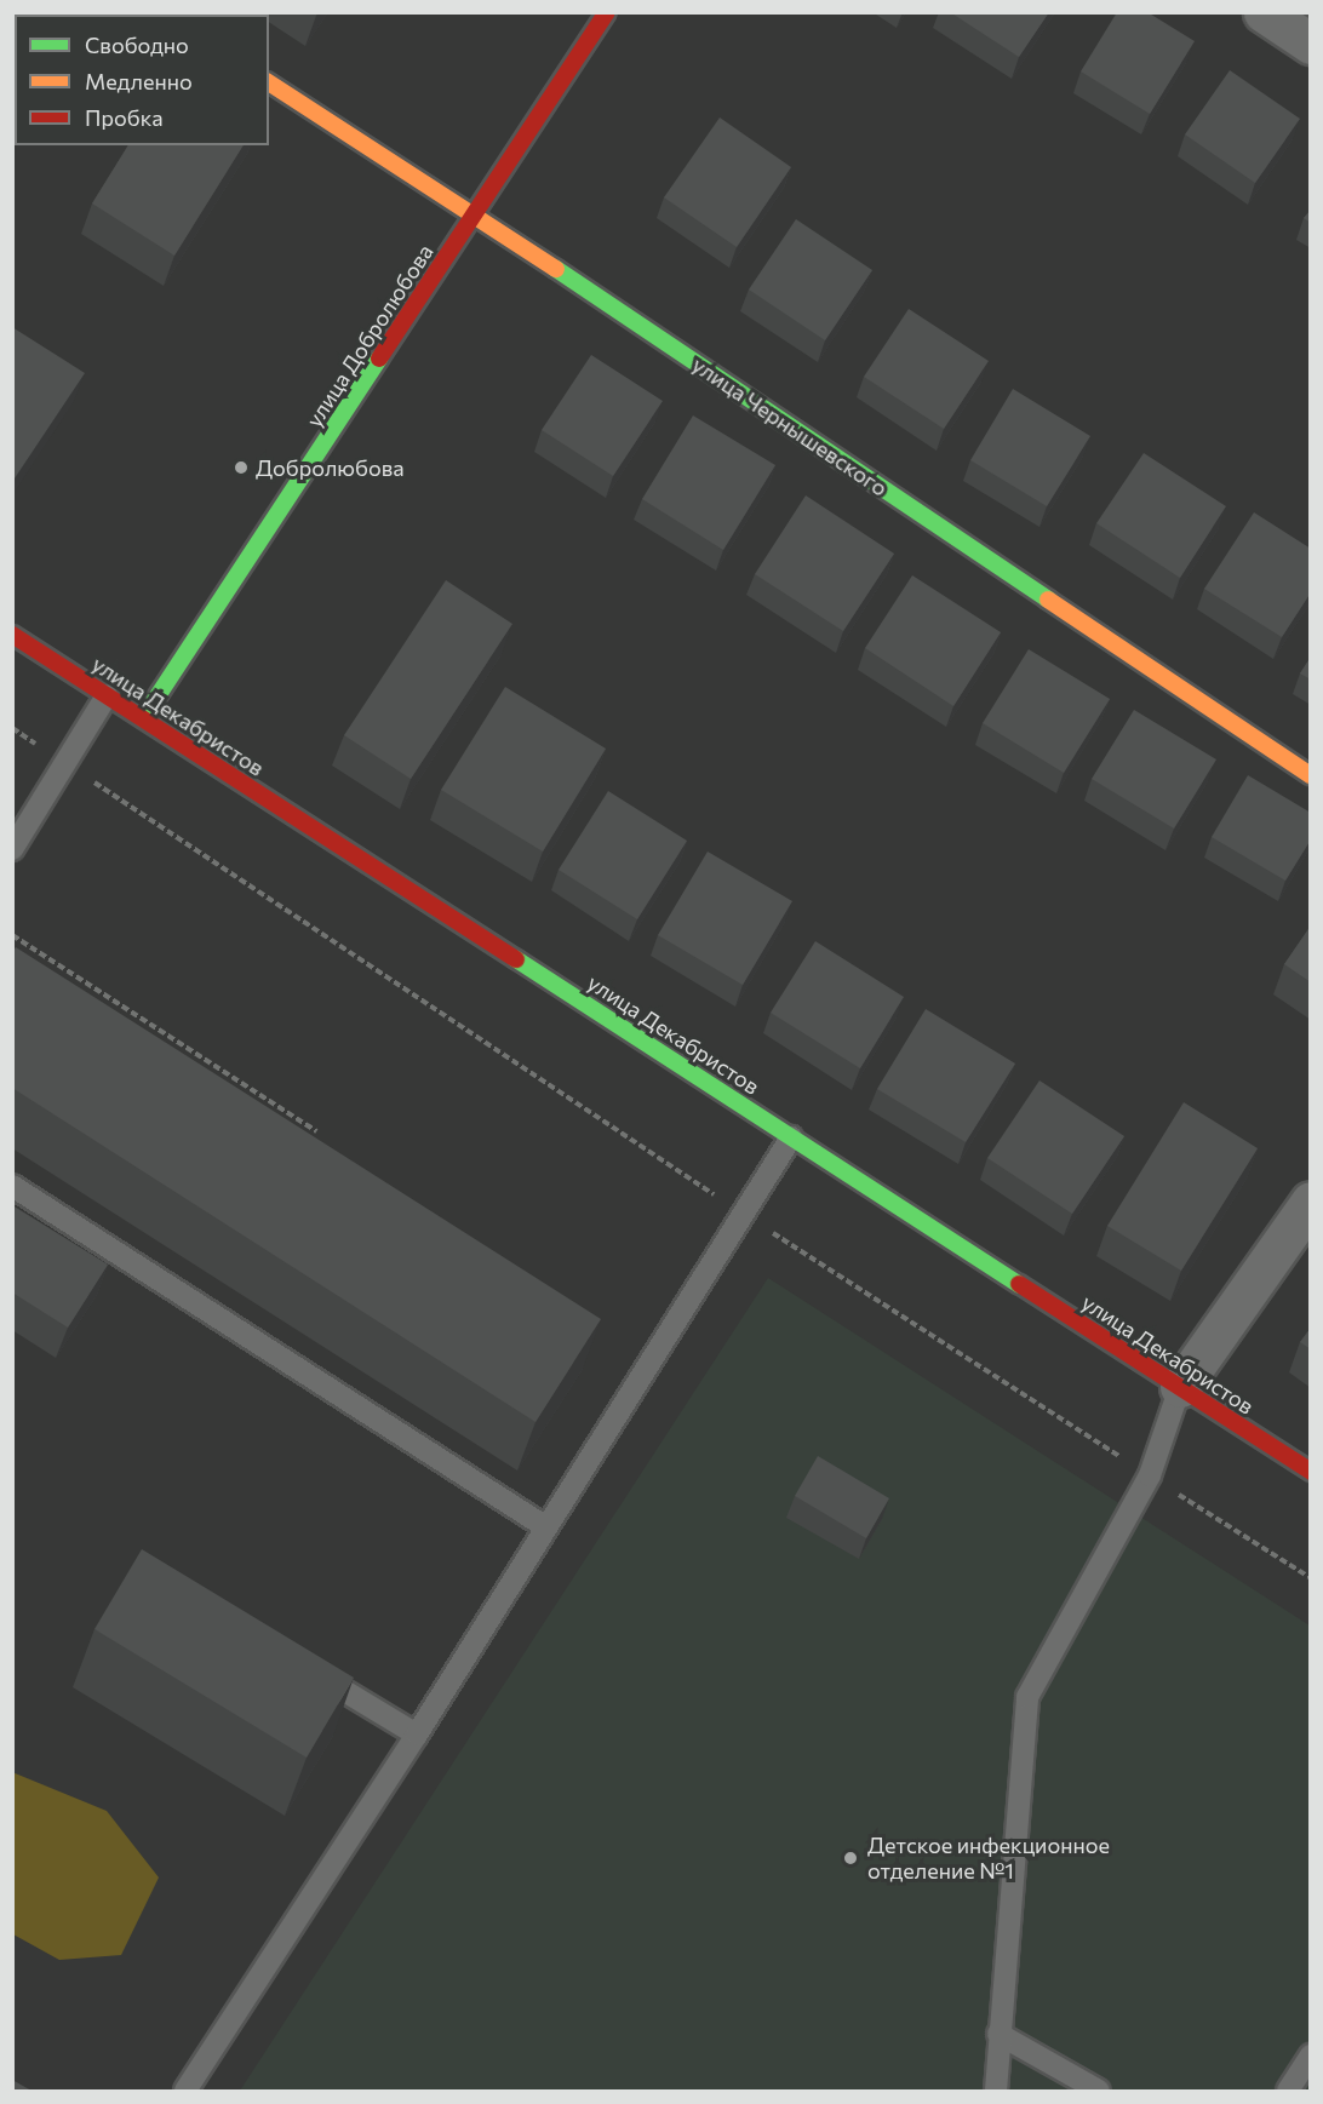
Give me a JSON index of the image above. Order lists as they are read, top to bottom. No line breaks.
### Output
{"streets":{"street":["улица Добролюбова","улица Чернышевского","улица Декабристов"]},"crossings":[["улица Добролюбова","улица Чернышевского"],["улица Добролюбова","улица Декабристов"]],"places":["Добролюбова","Детское инфекционное отделение №1"],"legend":["Свободно","Медленно","Пробка"]}
